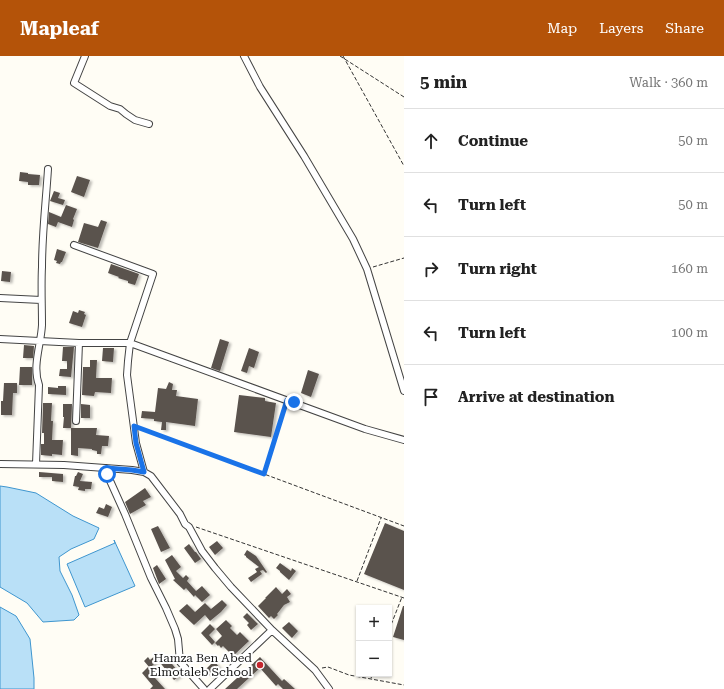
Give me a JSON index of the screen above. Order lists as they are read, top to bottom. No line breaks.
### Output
{"places":["Hamza Ben Abed Elmotaleb School"],"page":{"header":"Mapleaf","nav":["Map","Layers","Share"],"heading":["5 min","Walk · 360 m"],"list":[["Continue","50 m"],["Turn left","50 m"],["Turn right","160 m"],["Turn left","100 m"],"Arrive at destination"],"map_buttons":["+","−"]}}
